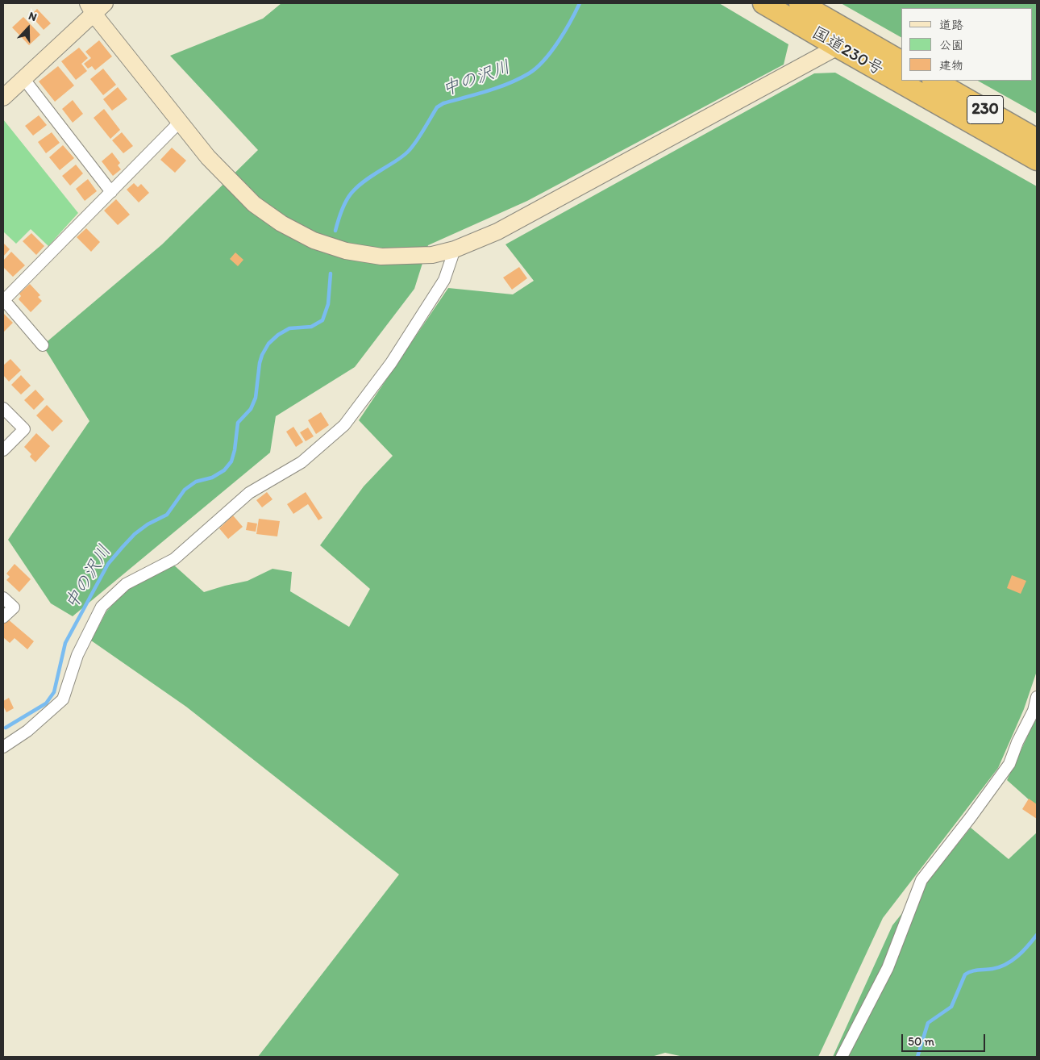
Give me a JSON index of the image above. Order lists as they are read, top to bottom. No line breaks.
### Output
{"streets":{"highway":["国道230号","230"]},"water":["中の沢川"],"legend":["道路","公園","建物"],"scale_bar":"50 m","north":"top"}
